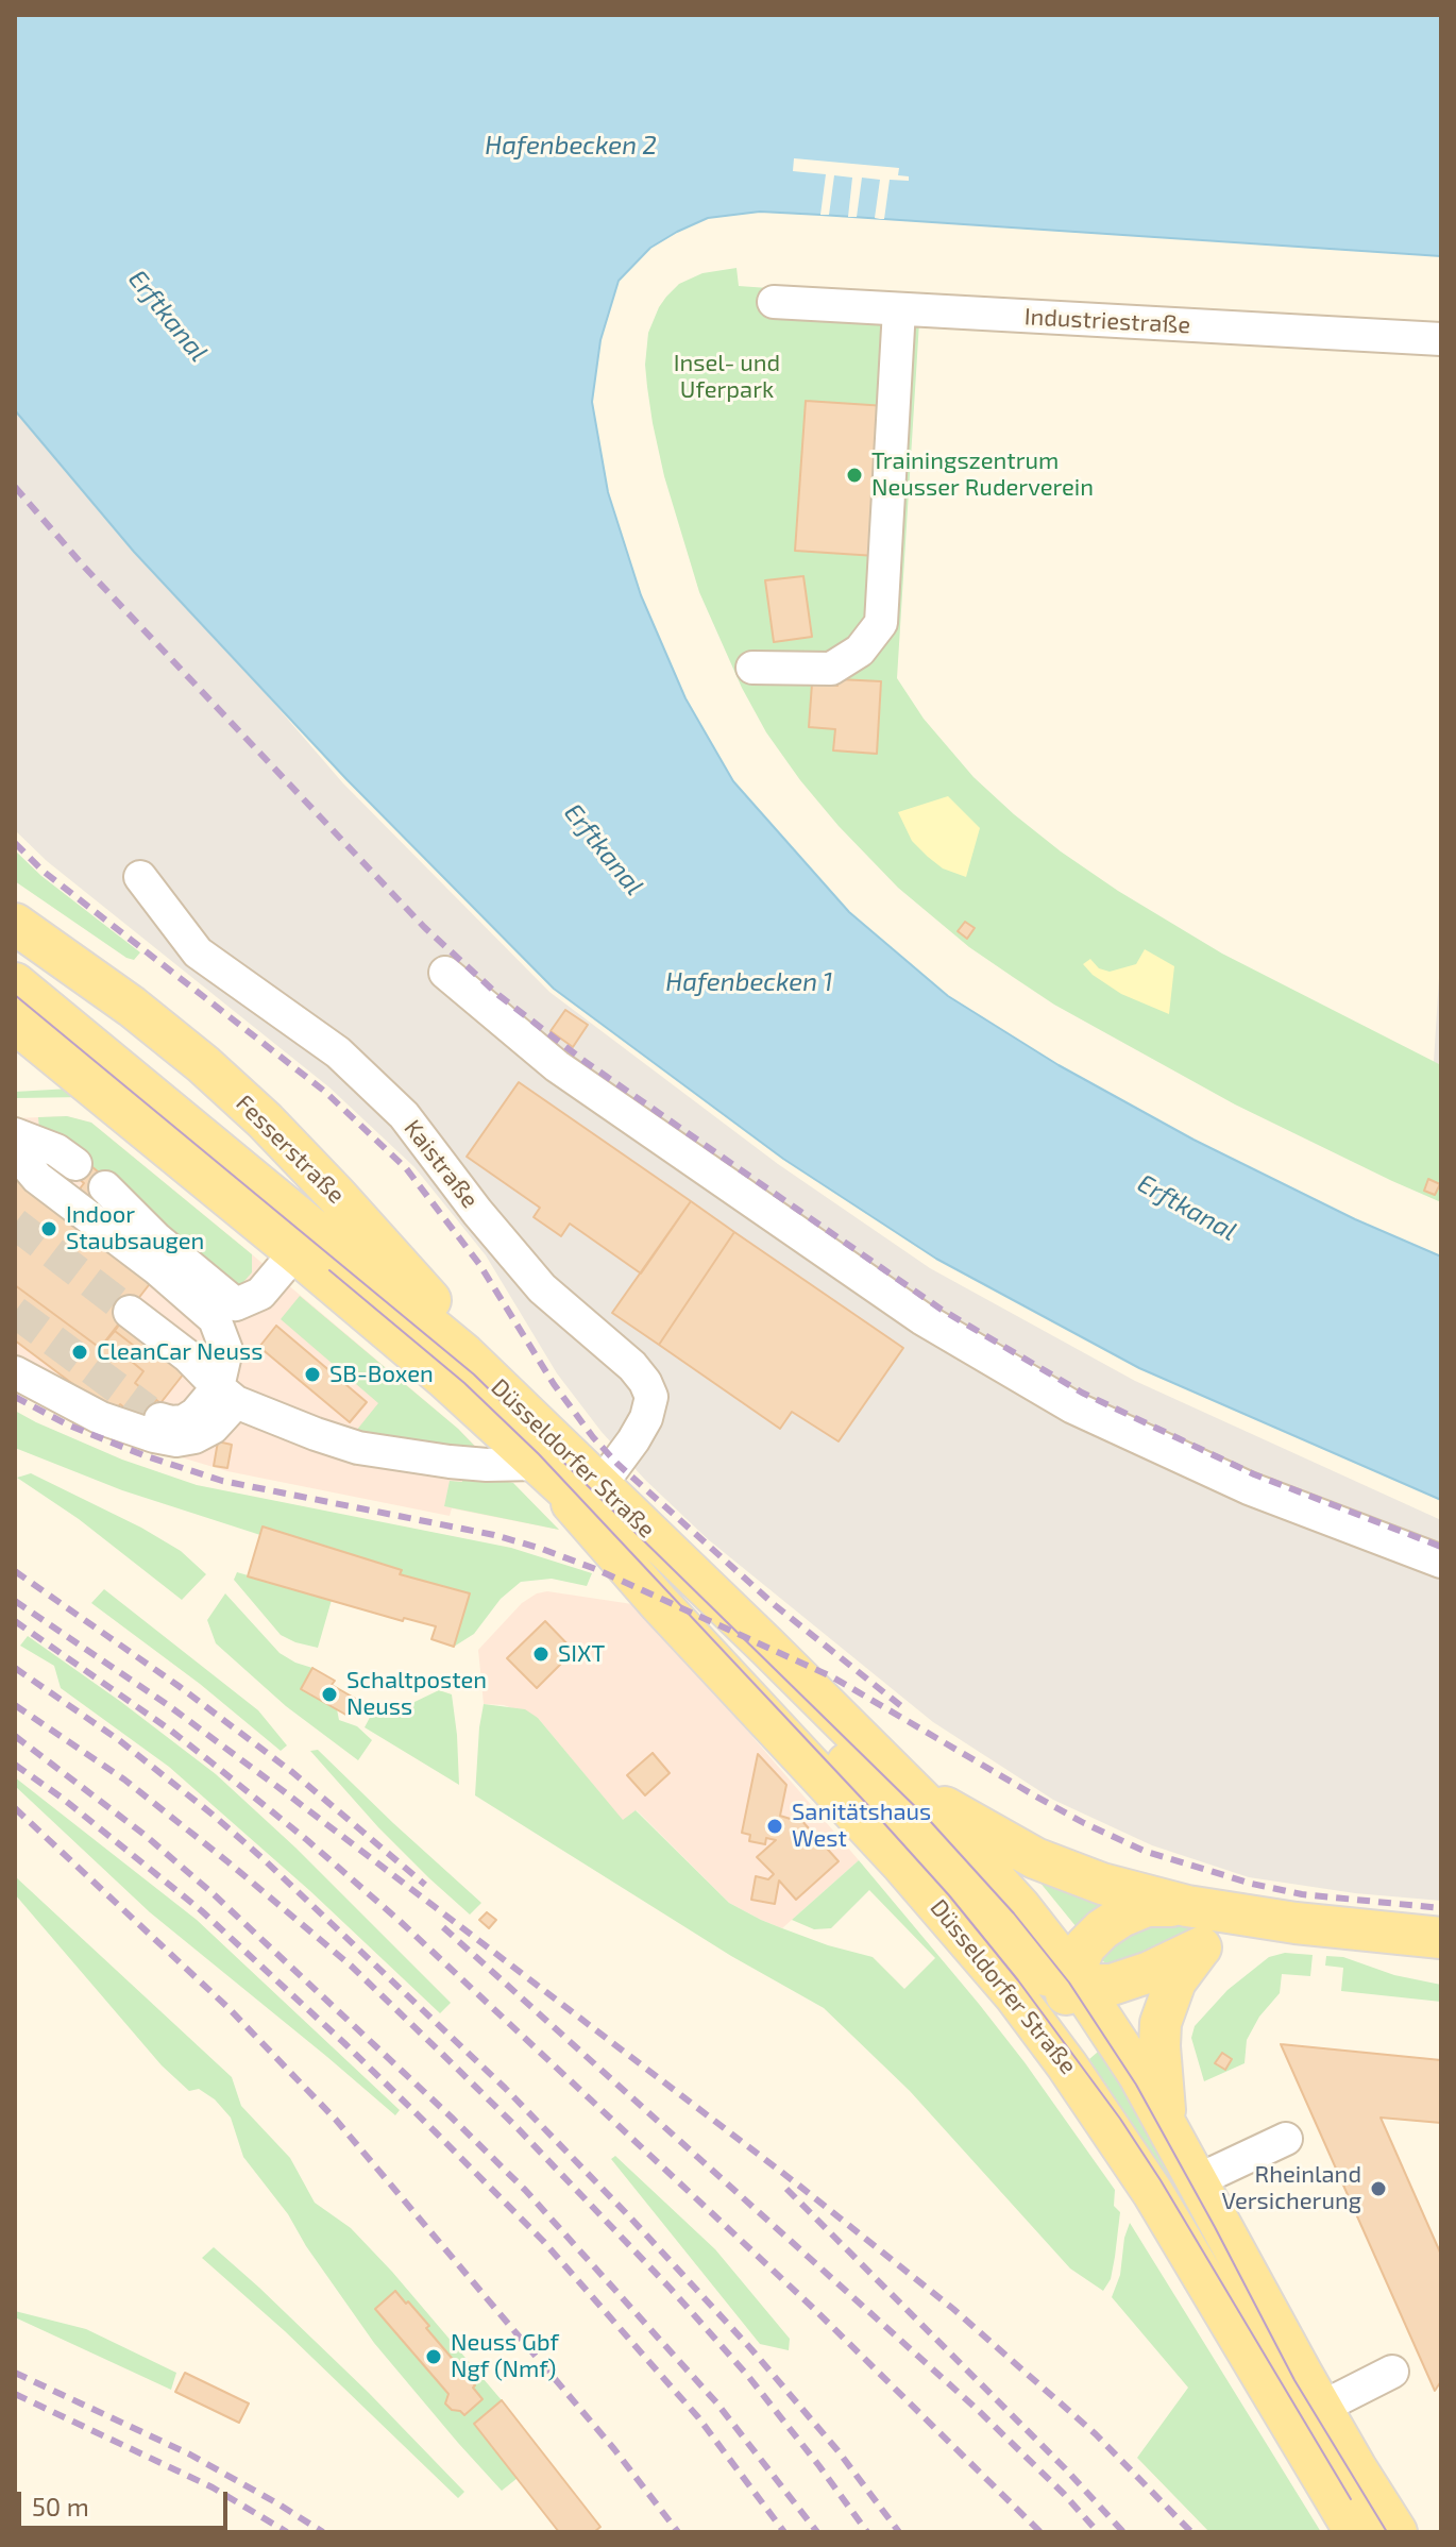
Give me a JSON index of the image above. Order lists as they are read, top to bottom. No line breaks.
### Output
{"streets":{"main road":["Fesserstraße","Düsseldorfer Straße"],"street":["Industriestraße","Kaistraße"]},"crossings":[["Fesserstraße","Düsseldorfer Straße"],["Kaistraße","Düsseldorfer Straße"]],"water":["Hafenbecken 2","Erftkanal","Hafenbecken 1"],"parks":["Insel- und Uferpark"],"places":["Trainingszentrum Neusser Ruderverein","Indoor Staubsaugen","CleanCar Neuss","SB-Boxen","SIXT","Schaltposten Neuss","Sanitätshaus West","Rheinland Versicherung","Neuss Gbf Ngf (Nmf)"],"scale_bar":"50 m"}
